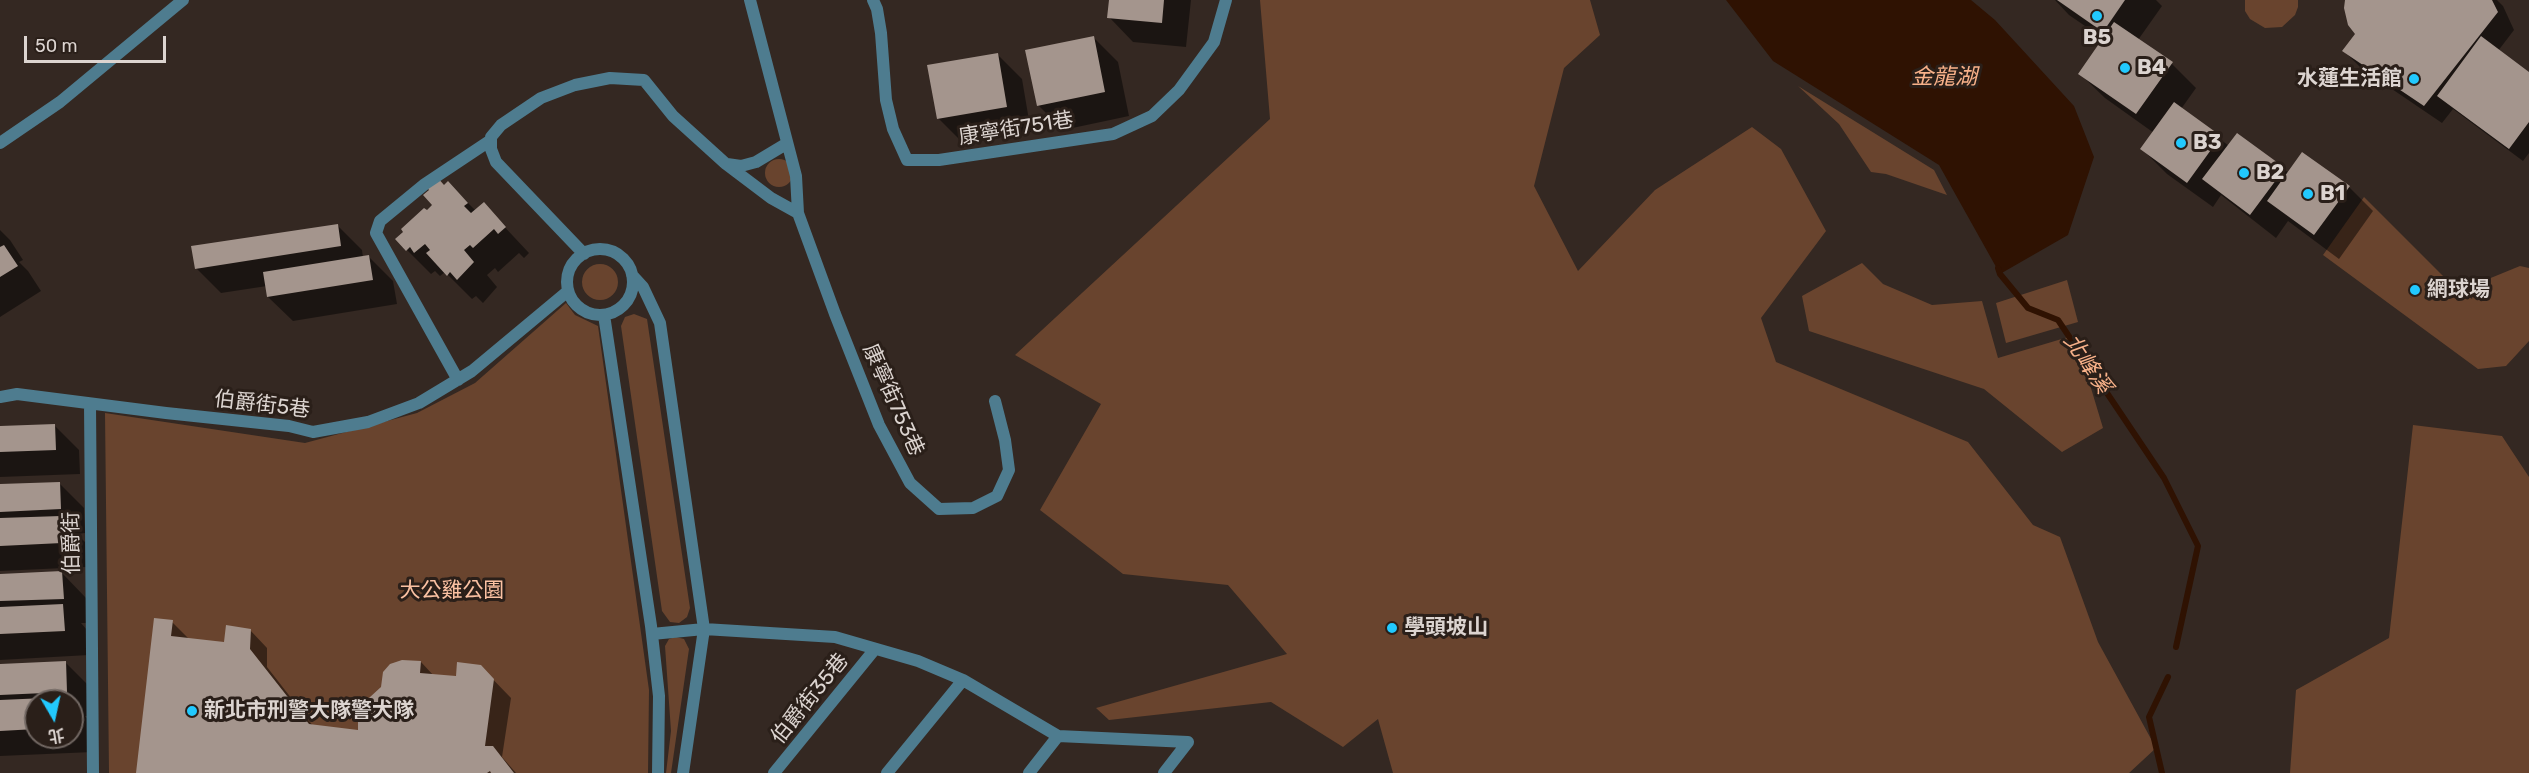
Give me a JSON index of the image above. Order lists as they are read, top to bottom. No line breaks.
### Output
{"streets":{"street":["康寧街751巷","康寧街753巷","伯爵街5巷","伯爵街","伯爵街35巷"]},"crossings":[["伯爵街5巷","伯爵街"]],"water":["金龍湖","北峰溪"],"parks":["大公雞公園"],"places":["B5","B4","水蓮生活館","B3","B2","B1","網球場","學頭坡山","新北市刑警大隊警犬隊"],"scale_bar":"50 m","north":"bottom"}
